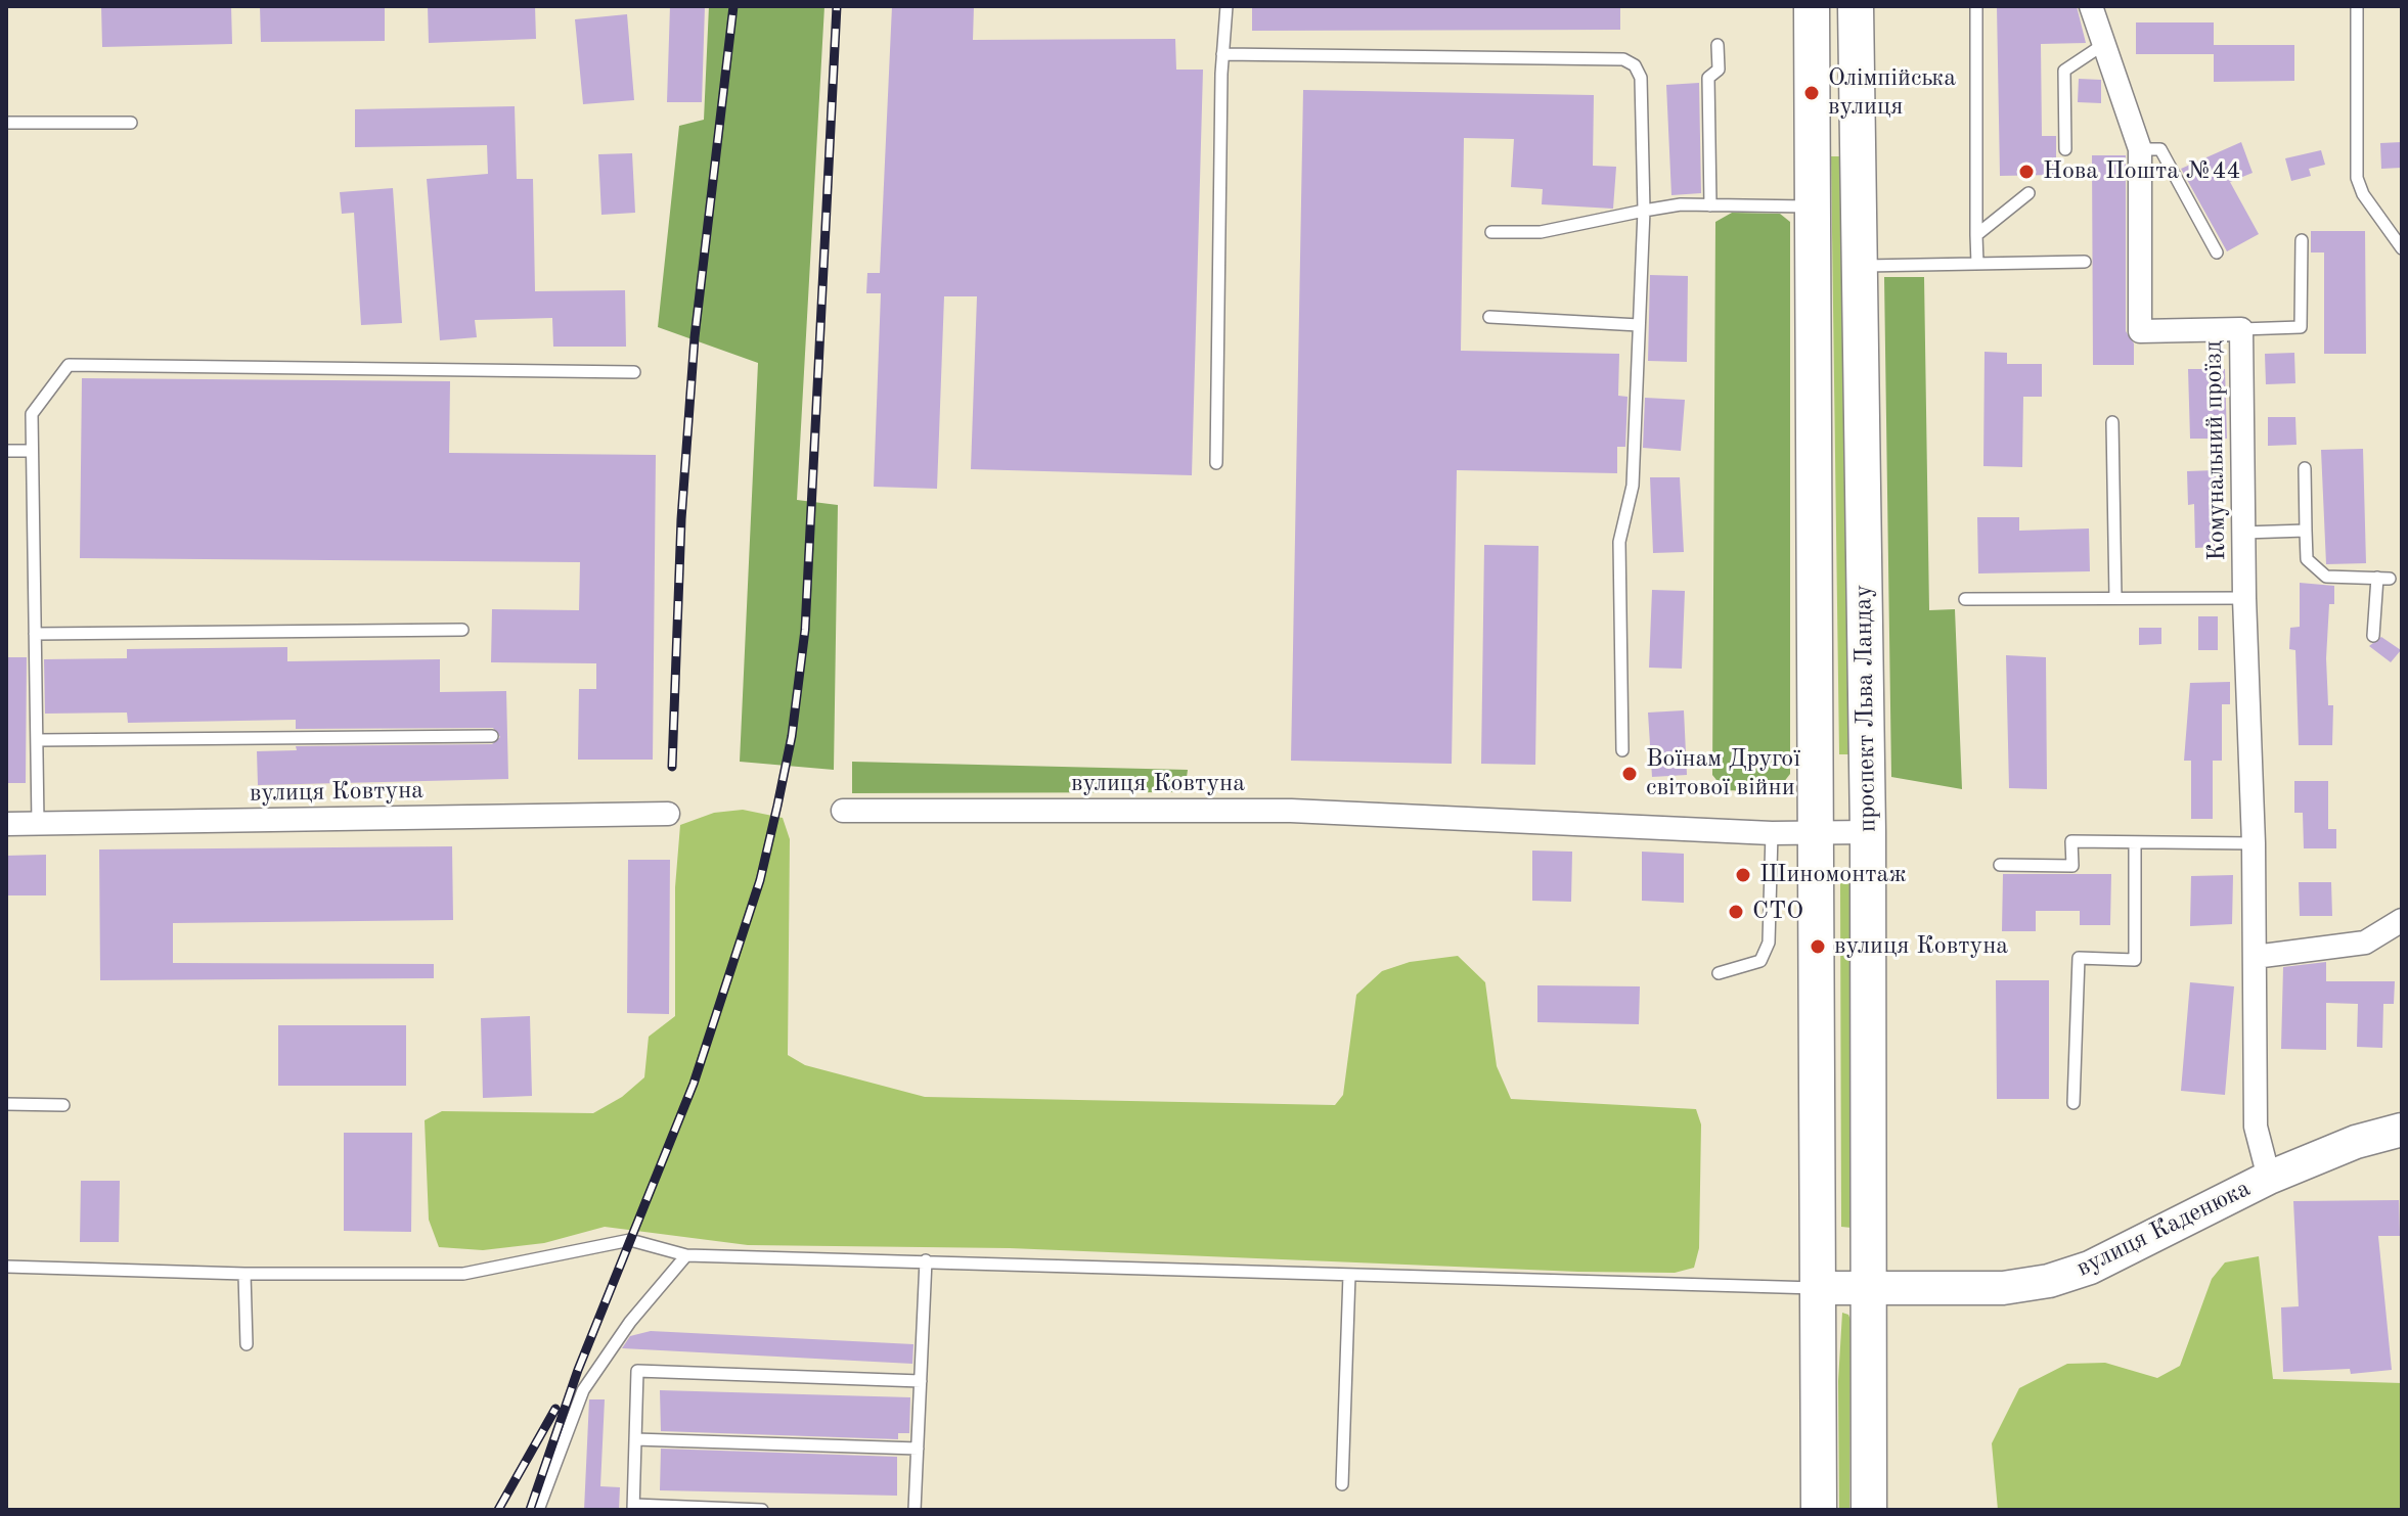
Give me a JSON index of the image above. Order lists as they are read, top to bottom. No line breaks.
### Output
{"streets":{"main road":["проспект Льва Ландау"],"street":["Комунальний проїзд","вулиця Ковтуна","вулиця Каденюка"]},"crossings":[["Комунальний проїзд","вулиця Каденюка"],["проспект Льва Ландау","вулиця Ковтуна"],["проспект Льва Ландау","вулиця Каденюка"]],"places":["Олімпійська вулиця","Нова Пошта №44","Воїнам Другої світової війни","Шиномонтаж","СТО","вулиця Ковтуна"]}
